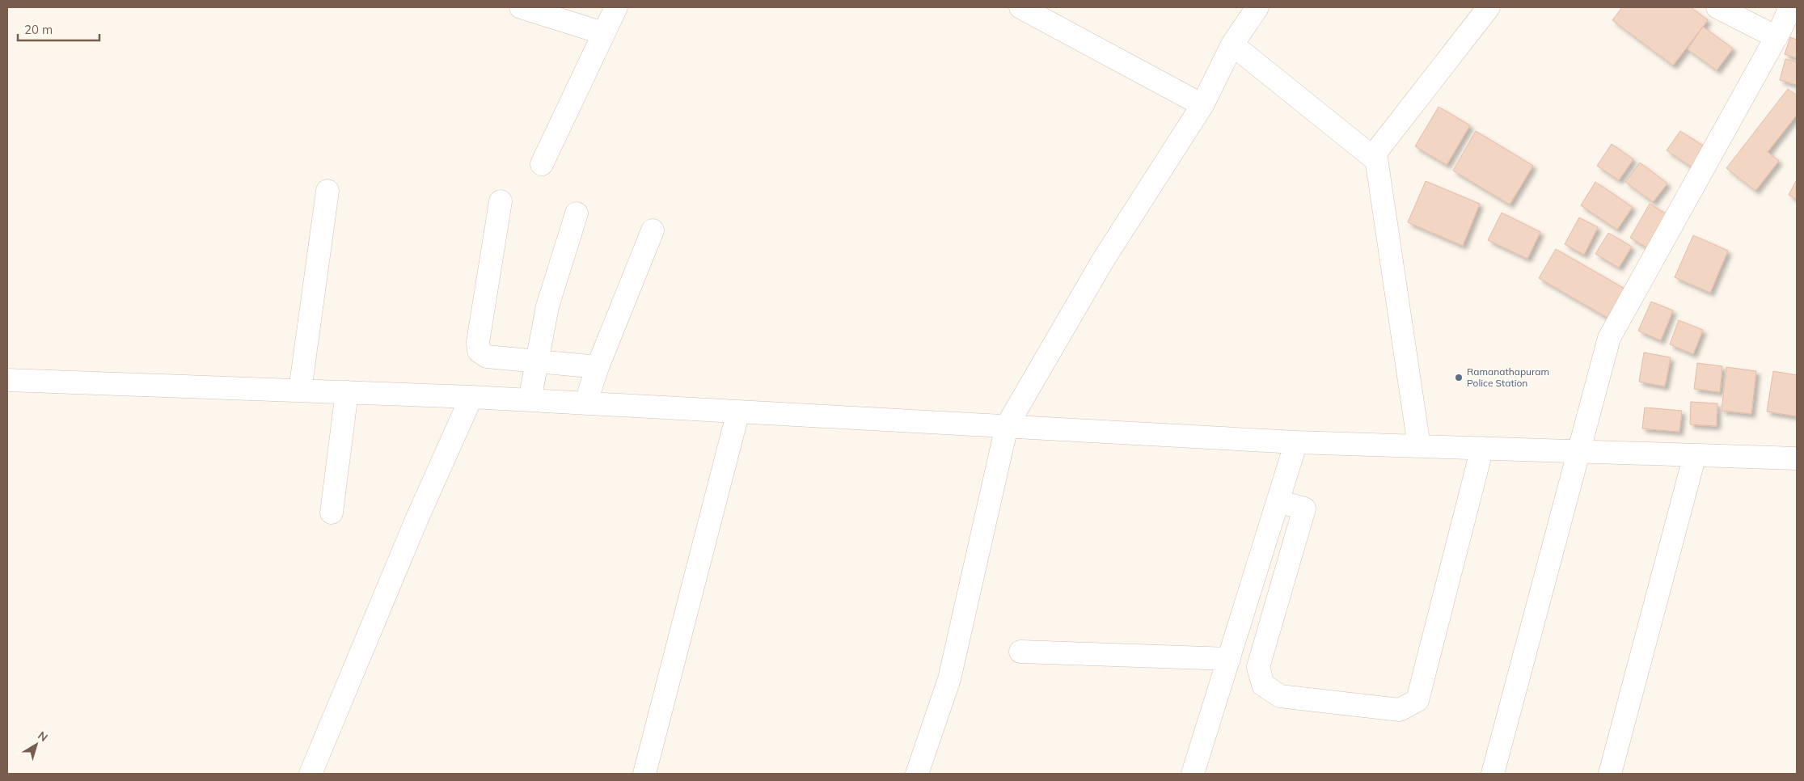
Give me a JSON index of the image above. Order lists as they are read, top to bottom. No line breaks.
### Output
{"places":["Ramanathapuram Police Station"],"scale_bar":"20 m","north":"top right"}
